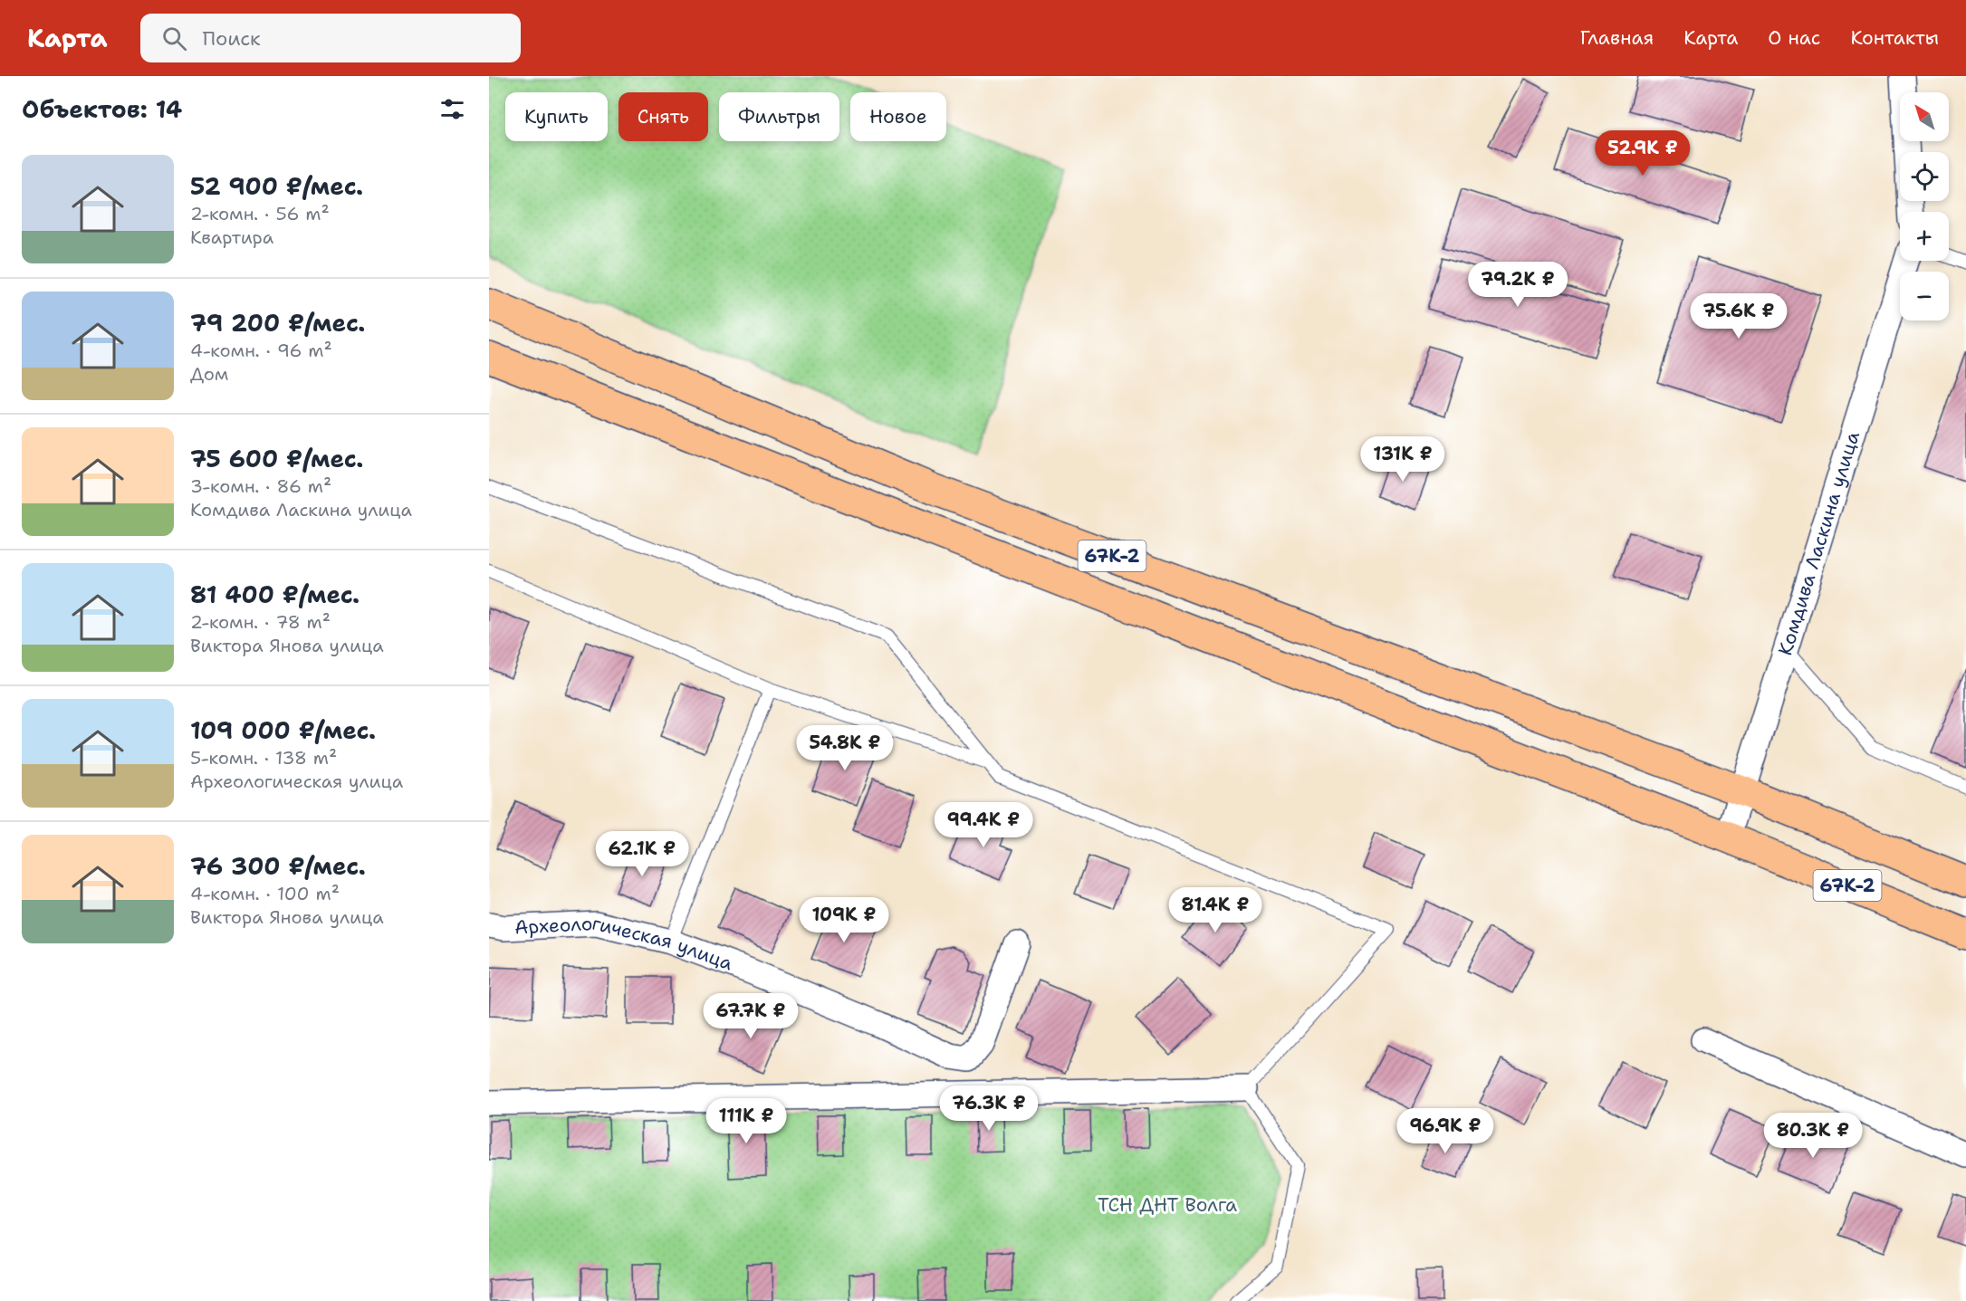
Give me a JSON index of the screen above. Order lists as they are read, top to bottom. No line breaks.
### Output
{"streets":{"main road":["67К-2"],"street":["Комдива Ласкина улица","Археологическая улица"]},"crossings":[["Комдива Ласкина улица","67К-2"]],"parks":["ТСН ДНТ Волга"],"north":"top left","page":{"header":"Карта","search":"Поиск","nav":["Главная","Карта","О нас","Контакты"],"heading":"Объектов: 14","map_buttons":["+","−"],"chip":["Купить","Снять","Фильтры","Новое"],"price":["52.9K ₽","79.2K ₽","75.6K ₽","131K ₽","54.8K ₽","99.4K ₽","62.1K ₽","81.4K ₽","109K ₽","67.7K ₽","76.3K ₽","111K ₽","96.9K ₽","80.3K ₽"],"list":[{"name":"52 900 ₽/мес.","note":"2-комн. · 56 m² · Квартира"},{"name":"79 200 ₽/мес.","note":"4-комн. · 96 m² · Дом"},{"name":"75 600 ₽/мес.","note":"3-комн. · 86 m² · Комдива Ласкина улица"},{"name":"81 400 ₽/мес.","note":"2-комн. · 78 m² · Виктора Янова улица"},{"name":"109 000 ₽/мес.","note":"5-комн. · 138 m² · Археологическая улица"},{"name":"76 300 ₽/мес.","note":"4-комн. · 100 m² · Виктора Янова улица"}]}}
